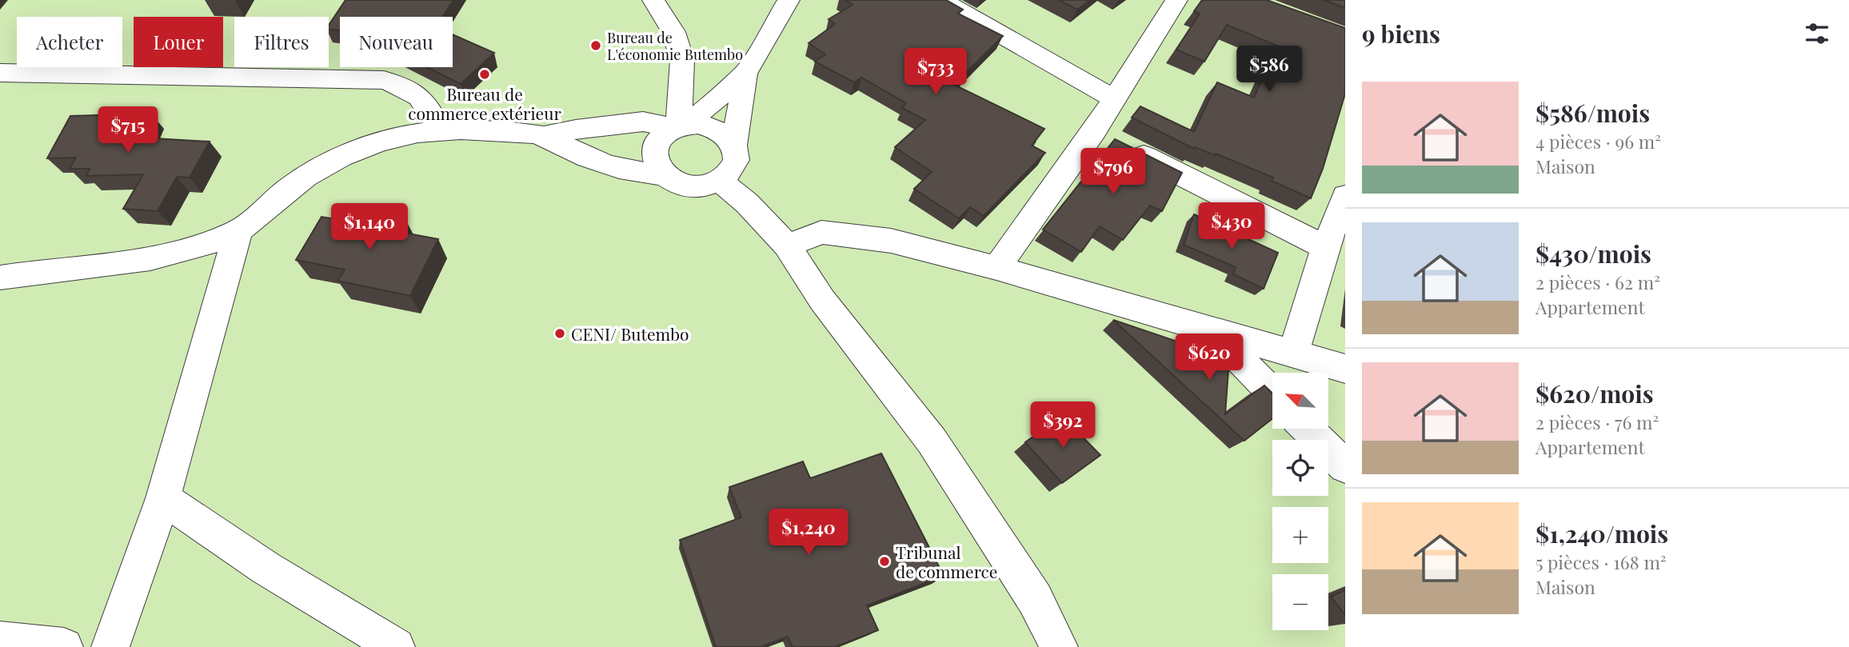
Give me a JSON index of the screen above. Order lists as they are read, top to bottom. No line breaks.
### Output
{"places":["Bureau de L'économie Butembo","Bureau de commerce extérieur","CENI/ Butembo","Tribunal de commerce"],"north":"top left","page":{"heading":"9 biens","chip":["Acheter","Louer","Filtres","Nouveau"],"price":["$586","$733","$715","$796","$430","$1,140","$620","$392","$1,240"],"list":[{"name":"$586/mois","note":"4 pièces · 96 m² · Maison"},{"name":"$430/mois","note":"2 pièces · 62 m² · Appartement"},{"name":"$620/mois","note":"2 pièces · 76 m² · Appartement"},{"name":"$1,240/mois","note":"5 pièces · 168 m² · Maison"}],"map_buttons":["+","−"]}}
